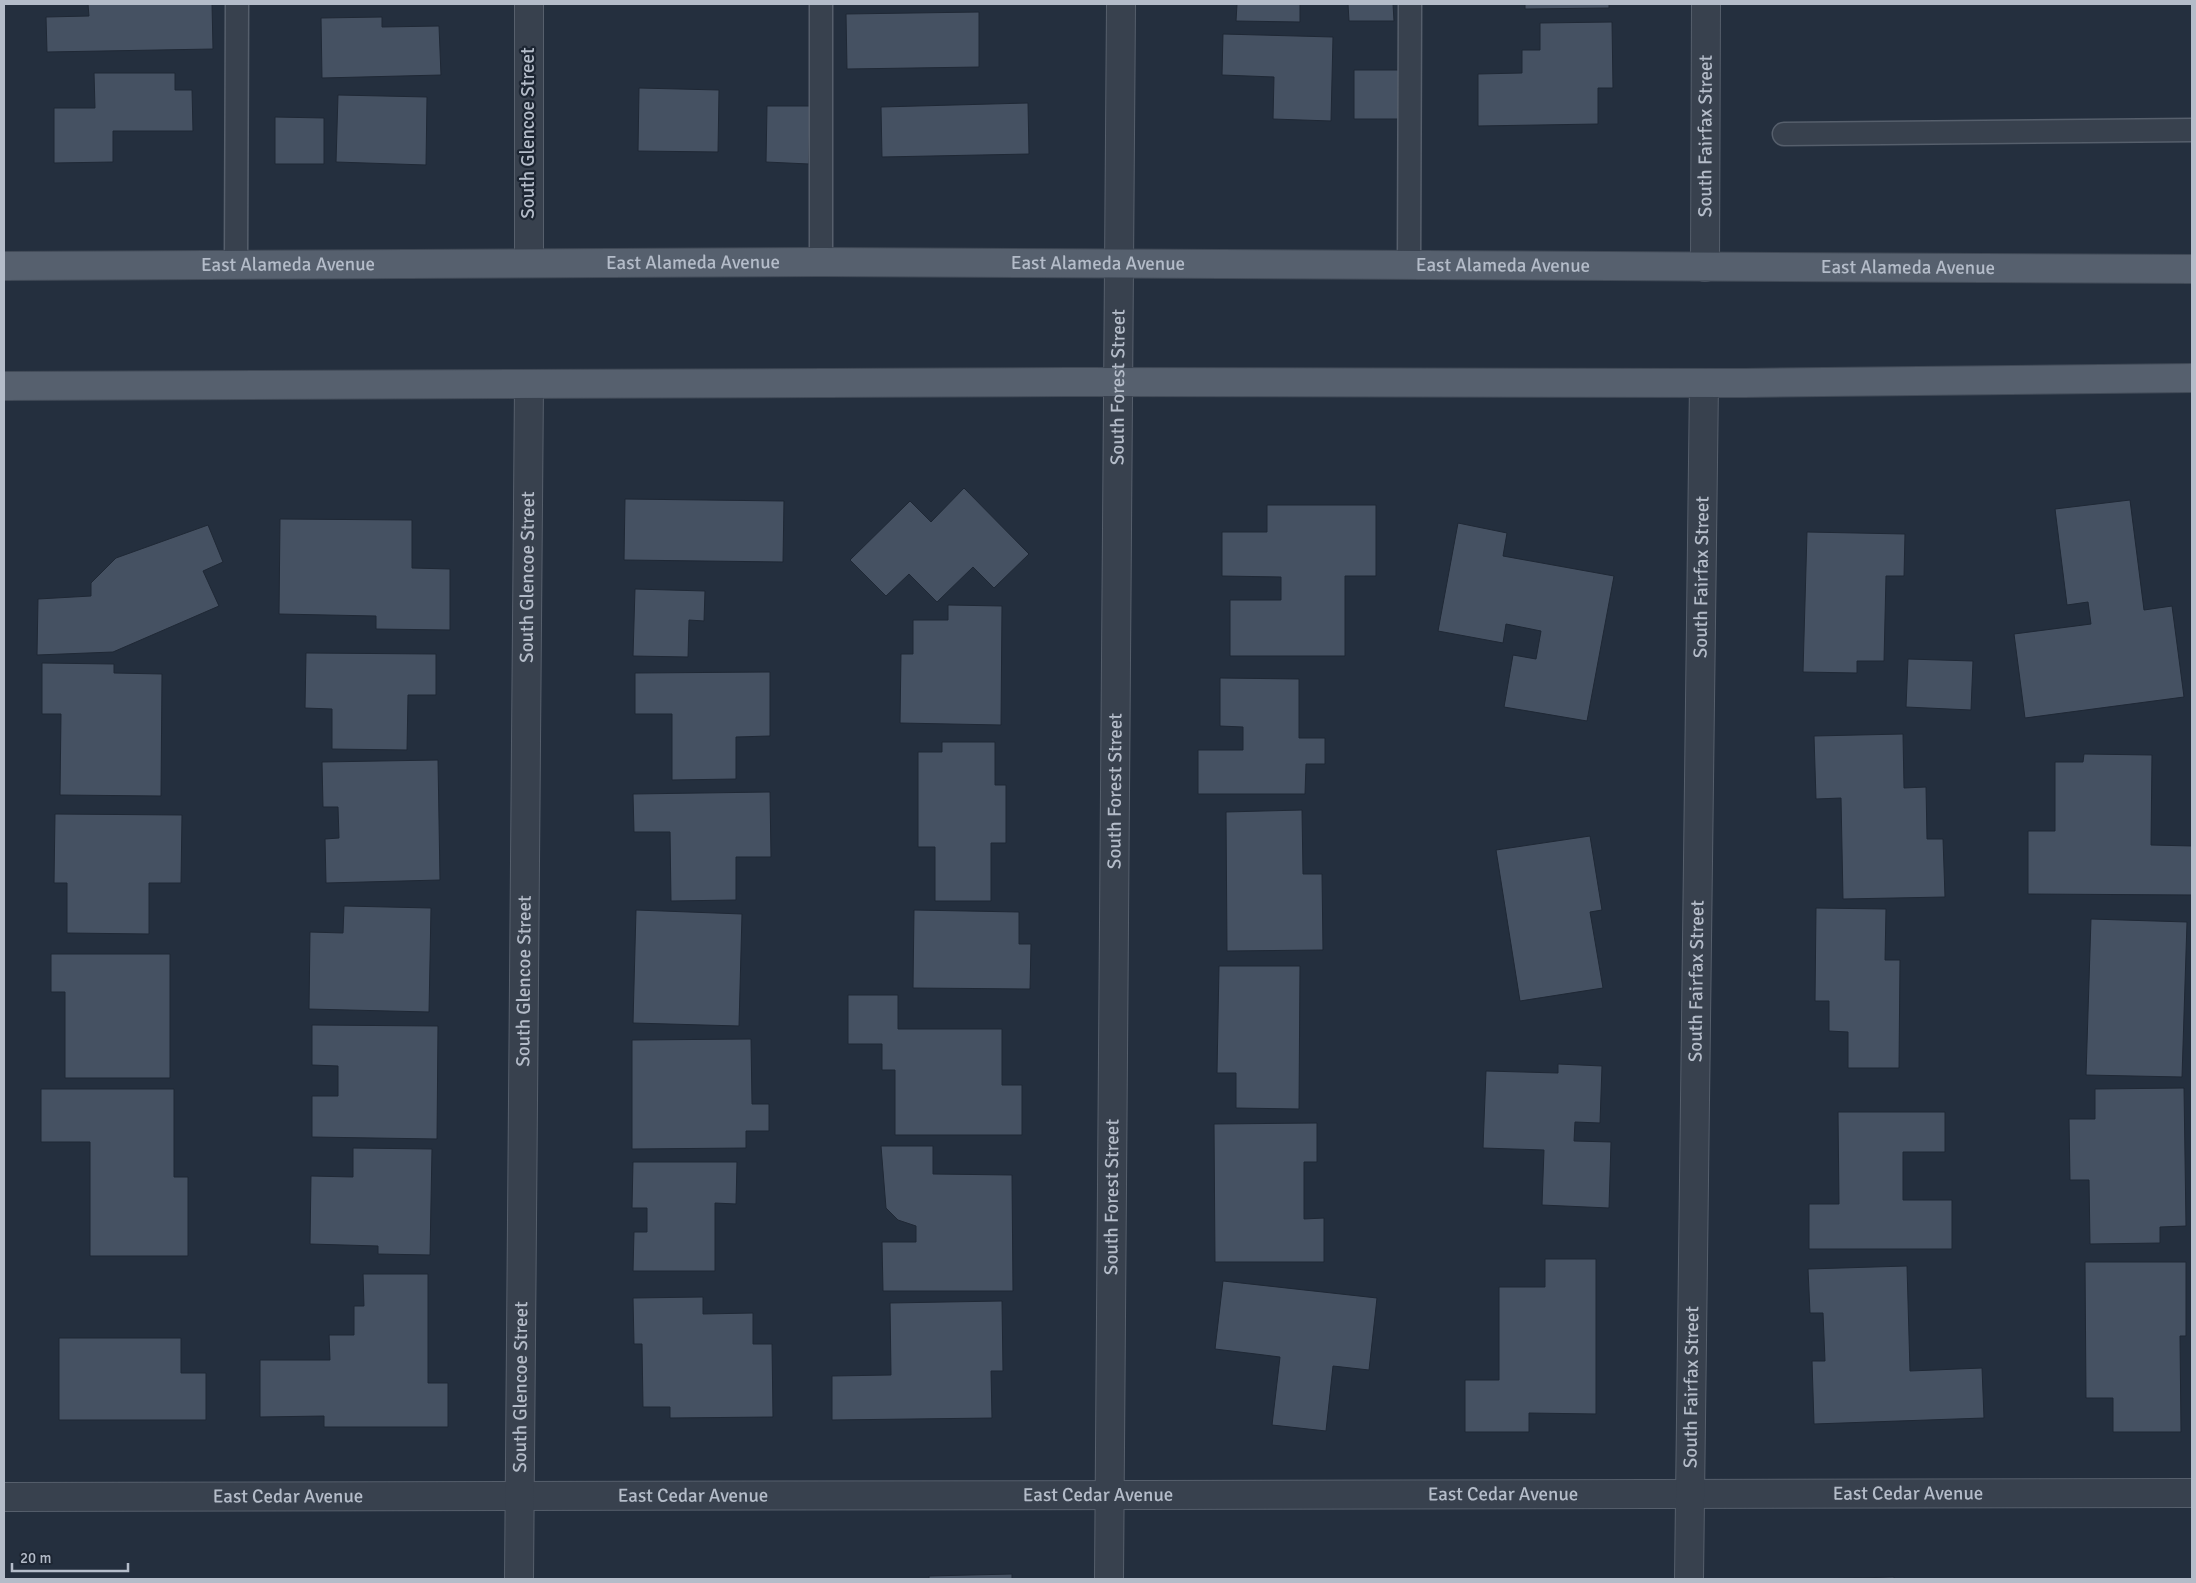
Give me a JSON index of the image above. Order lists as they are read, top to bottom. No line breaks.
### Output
{"streets":{"main road":["East Alameda Avenue"],"street":["South Glencoe Street","South Fairfax Street","South Forest Street","East Cedar Avenue"]},"crossings":[["South Glencoe Street","East Alameda Avenue"],["South Glencoe Street","East Cedar Avenue"],["South Fairfax Street","East Alameda Avenue"],["South Fairfax Street","East Cedar Avenue"],["East Alameda Avenue","South Forest Street"],["South Forest Street","East Cedar Avenue"]],"scale_bar":"20 m"}
